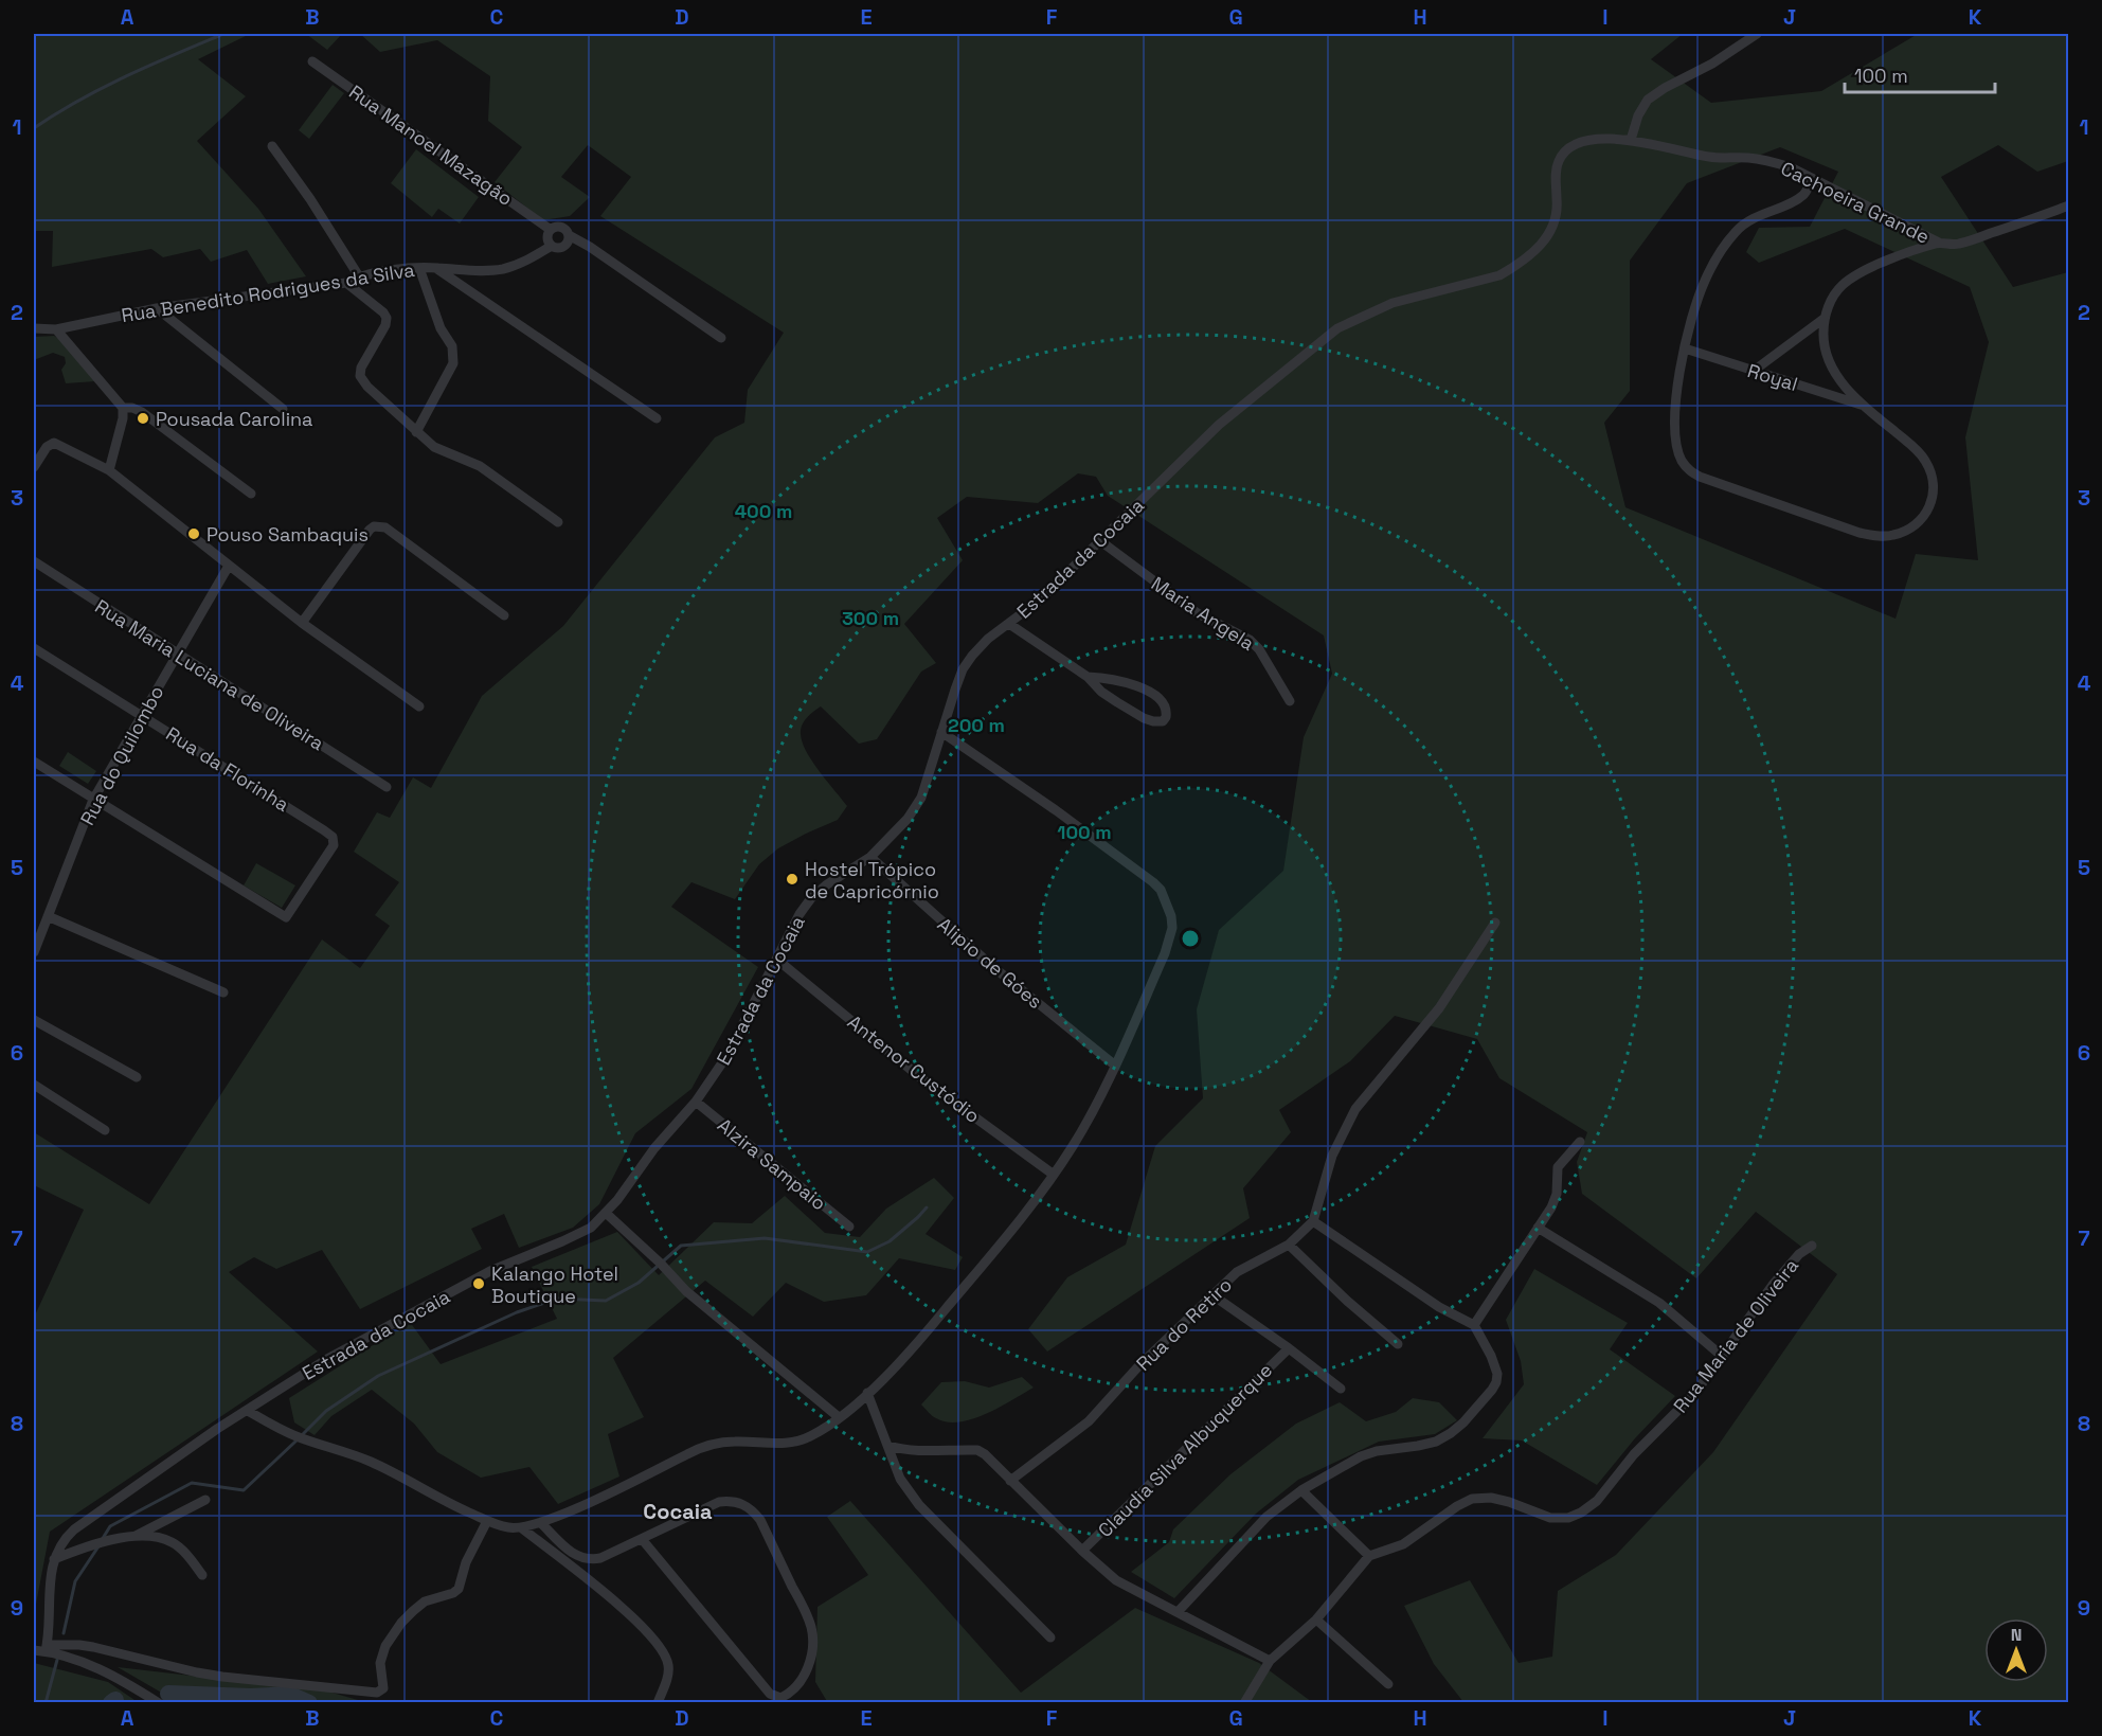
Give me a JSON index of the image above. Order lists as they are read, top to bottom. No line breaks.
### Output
{"streets":{"street":["Rua Manoel Mazagão","Cachoeira Grande","Rua Benedito Rodrigues da Silva","Royal","Estrada da Cocaia","Maria Angela","Rua Maria Luciana de Oliveira","Rua do Quilombo","Rua da Florinha","Alipio de Góes","Antenor Custódio","Alzira Sampaio","Rua do Retiro","Rua Maria de Oliveira","Claudia Silva Albuquerque"]},"crossings":[["Rua Manoel Mazagão","Rua Benedito Rodrigues da Silva"],["Cachoeira Grande","Estrada da Cocaia"],["Estrada da Cocaia","Maria Angela"],["Estrada da Cocaia","Alipio de Góes"],["Estrada da Cocaia","Antenor Custódio"],["Estrada da Cocaia","Alzira Sampaio"],["Rua Maria Luciana de Oliveira","Rua do Quilombo"],["Rua do Quilombo","Rua da Florinha"]],"districts":["Cocaia"],"places":["Pousada Carolina","Pouso Sambaquis","Hostel Trópico de Capricórnio","Kalango Hotel Boutique"],"scale_bar":"100 m","north":"top","grid":{"columns":["A","B","C","D","E","F","G","H","I","J","K"],"rows":["1","2","3","4","5","6","7","8","9"]},"rings":["400 m","300 m","200 m","100 m"]}
